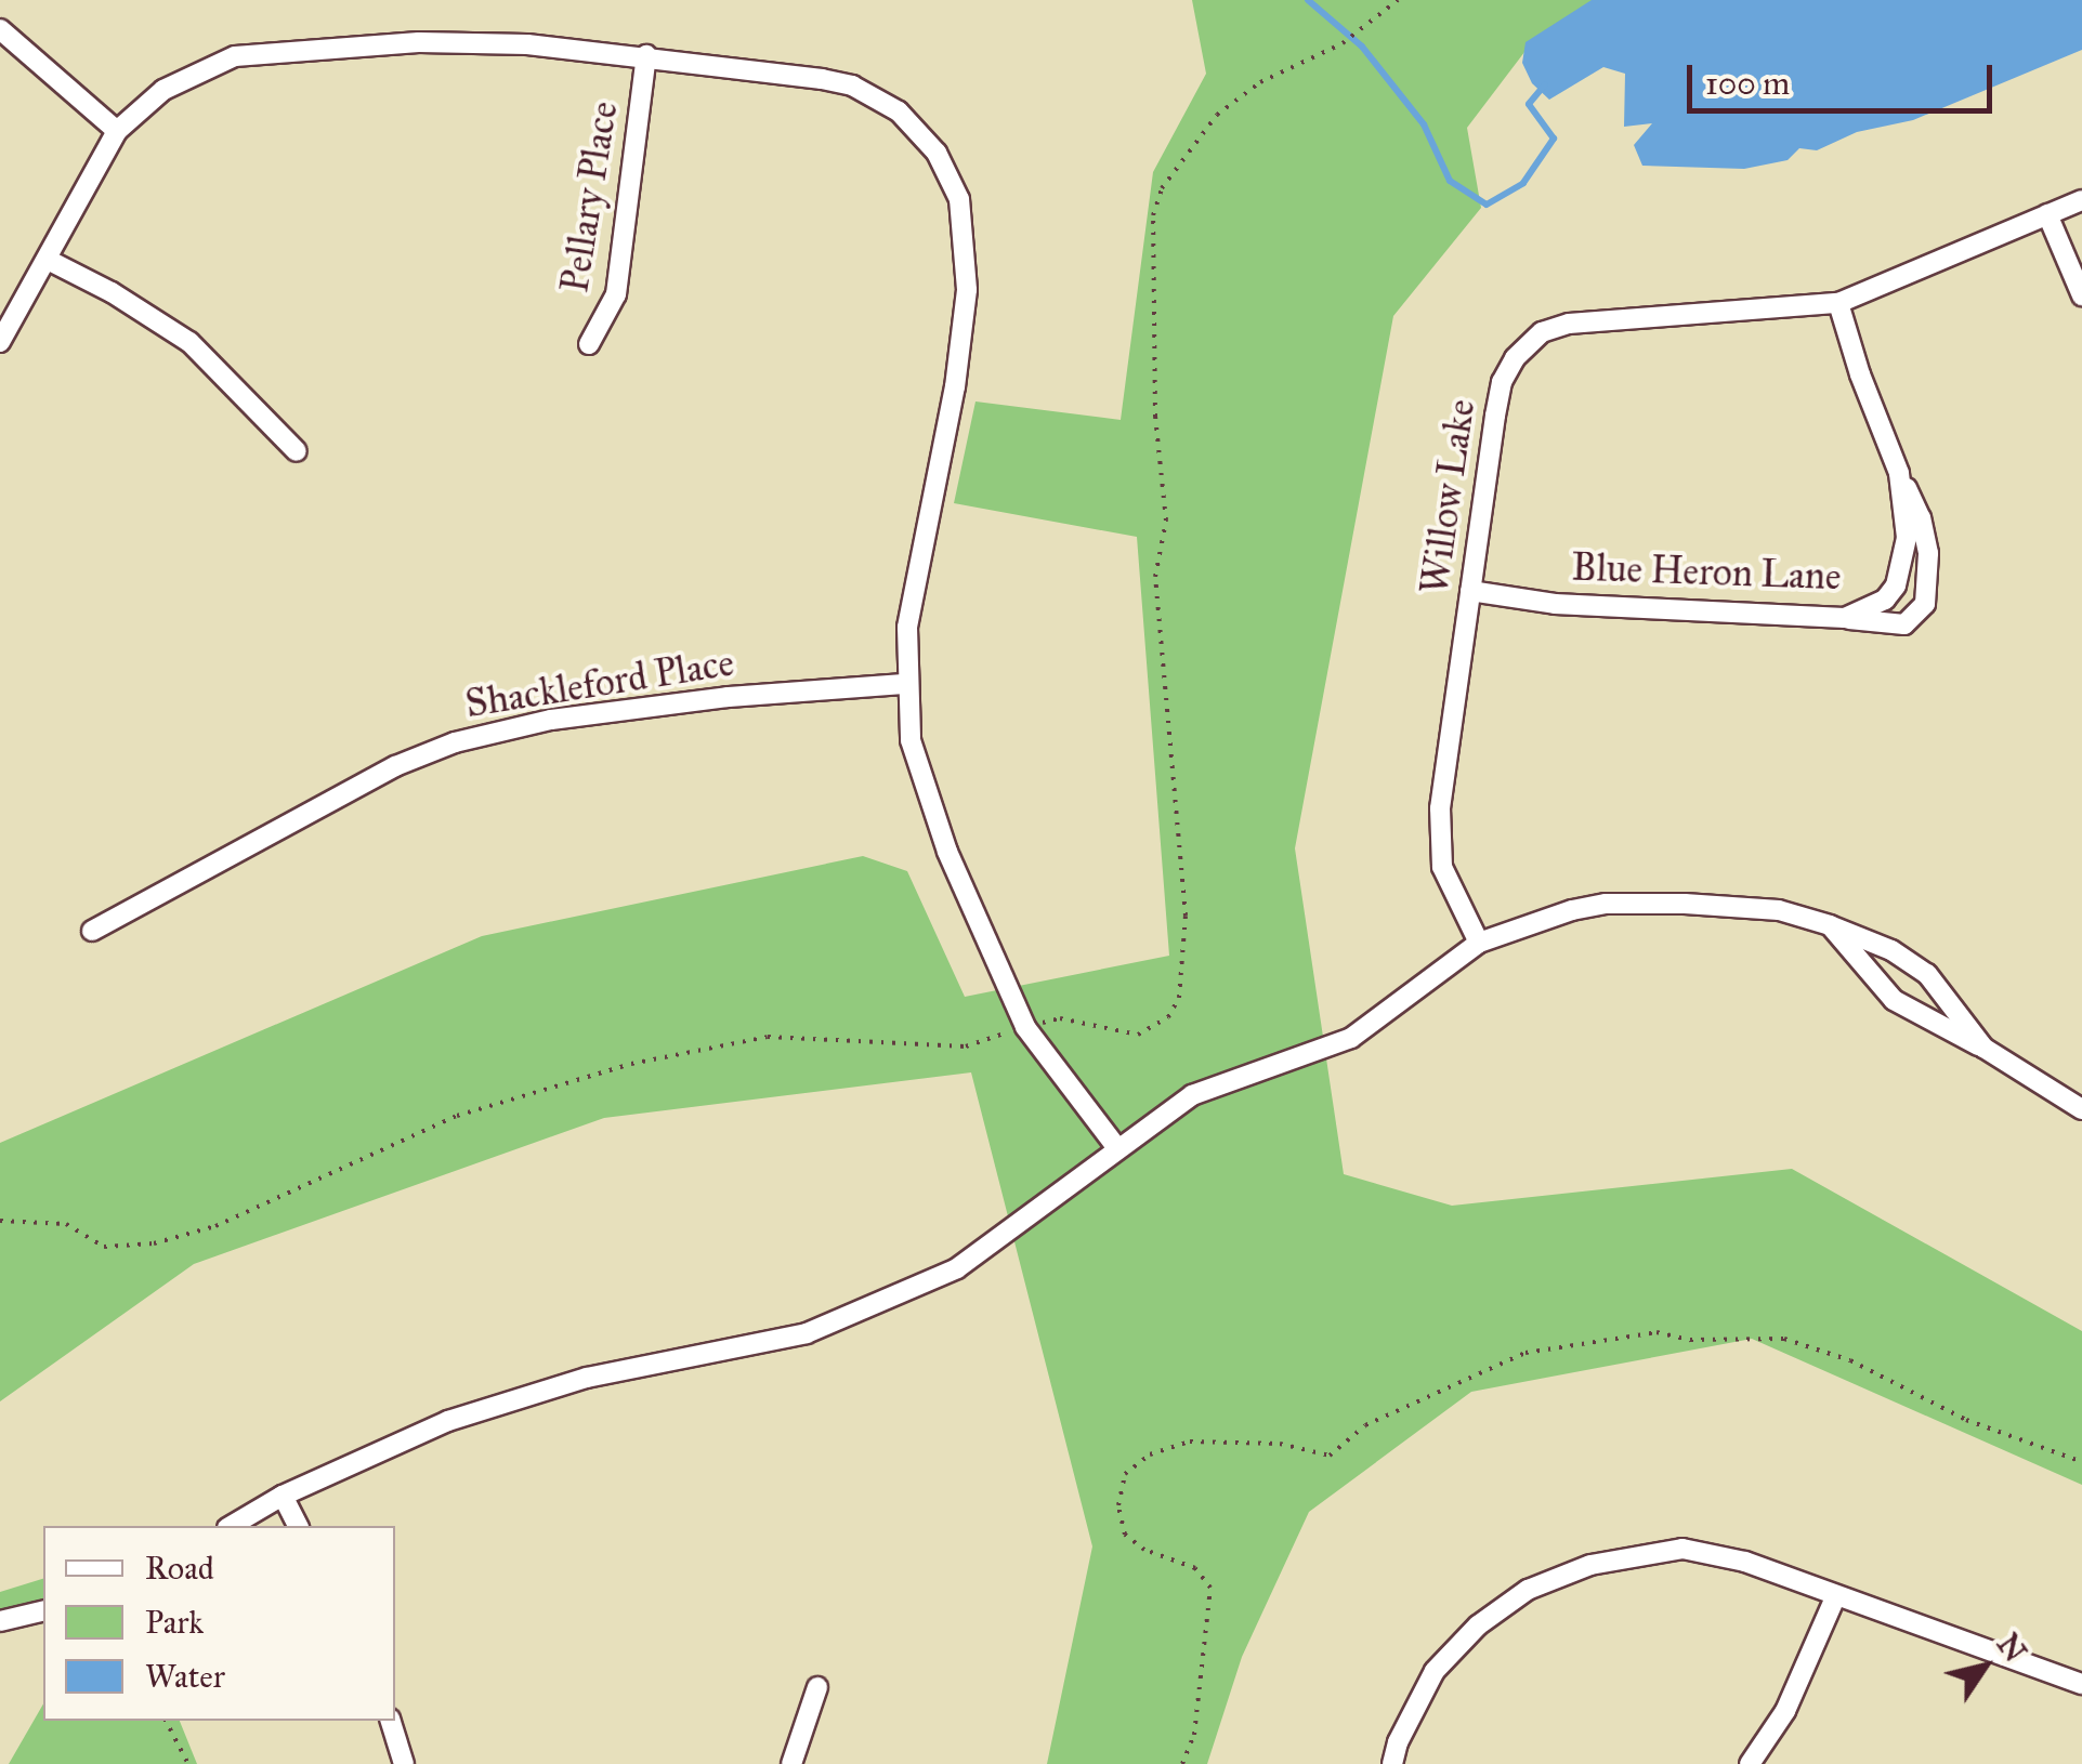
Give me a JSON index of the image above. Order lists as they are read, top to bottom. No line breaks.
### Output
{"streets":{"street":["Pellary Place","Willow Lake","Blue Heron Lane","Shackleford Place"]},"crossings":[["Willow Lake","Blue Heron Lane"]],"legend":["Road","Park","Water"],"scale_bar":"100 m","north":"top right"}
